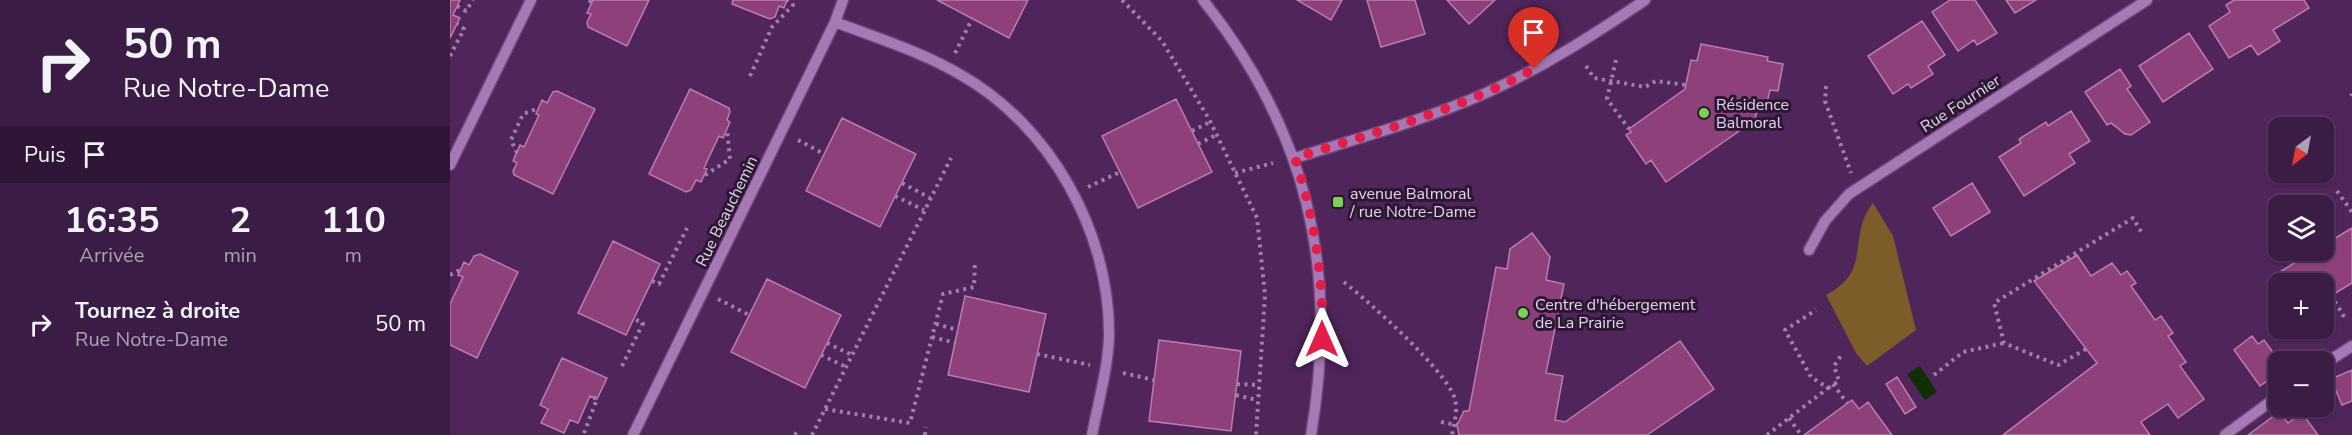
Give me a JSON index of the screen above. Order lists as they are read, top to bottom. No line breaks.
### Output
{"streets":{"street":["Rue Fournier","Rue Beauchemin"]},"places":{"other":["Résidence Balmoral","Centre d'hébergement de La Prairie"],"transit":["avenue Balmoral / rue Notre-Dame"]},"north":"bottom left","page":{"turn":["50 m","Rue Notre-Dame"],"map_buttons":["+","−"],"then":"Puis","eta":["16:35","Arrivée","2","min","110","m"],"list":[{"name":"Tournez à droite","note":"Rue Notre-Dame","value":"50 m"}]}}
